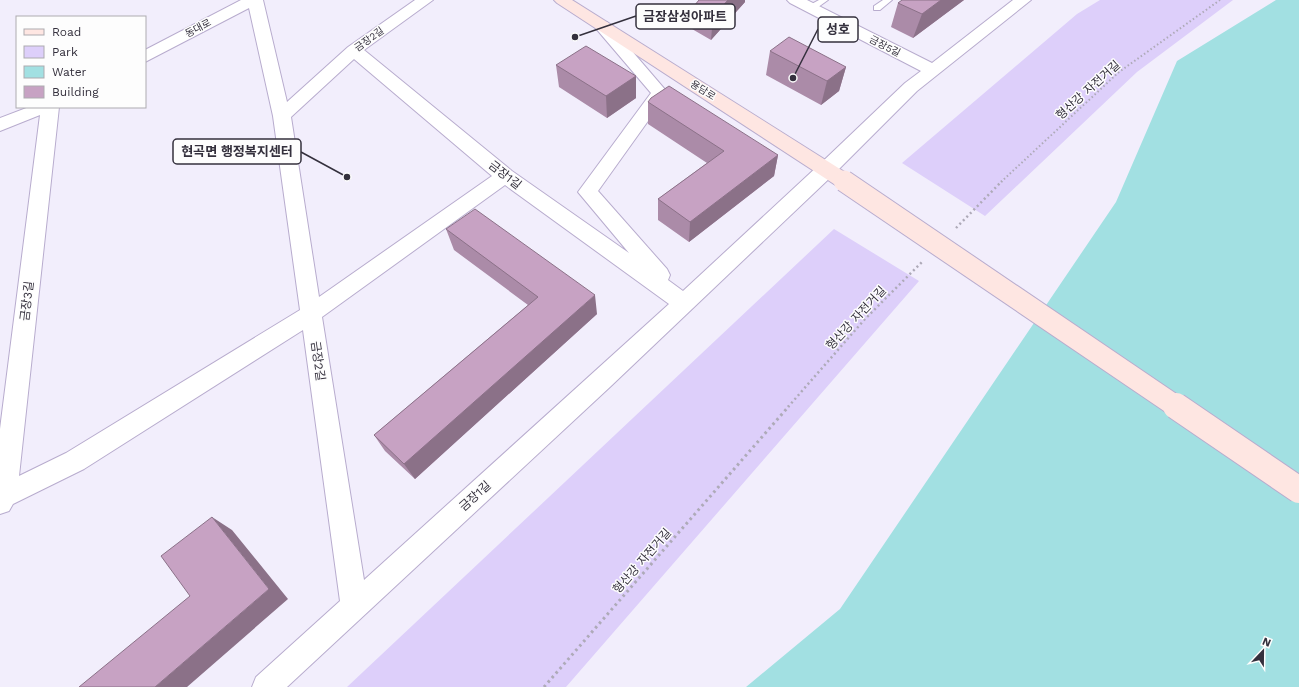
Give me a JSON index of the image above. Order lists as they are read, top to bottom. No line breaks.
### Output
{"streets":{"main road":["용담로"],"street":["동대로","금장2길","금장5길","금장1길","금장3길"],"path":["형산강 자전거길"]},"crossings":[["금장2길","금장1길"],["금장2길","금장3길"],["금장5길","금장1길"],["용담로","금장1길"],["금장1길","금장3길"]],"places":["금장삼성아파트","성호","현곡면 행정복지센터"],"legend":["Road","Park","Water","Building"],"north":"top"}
